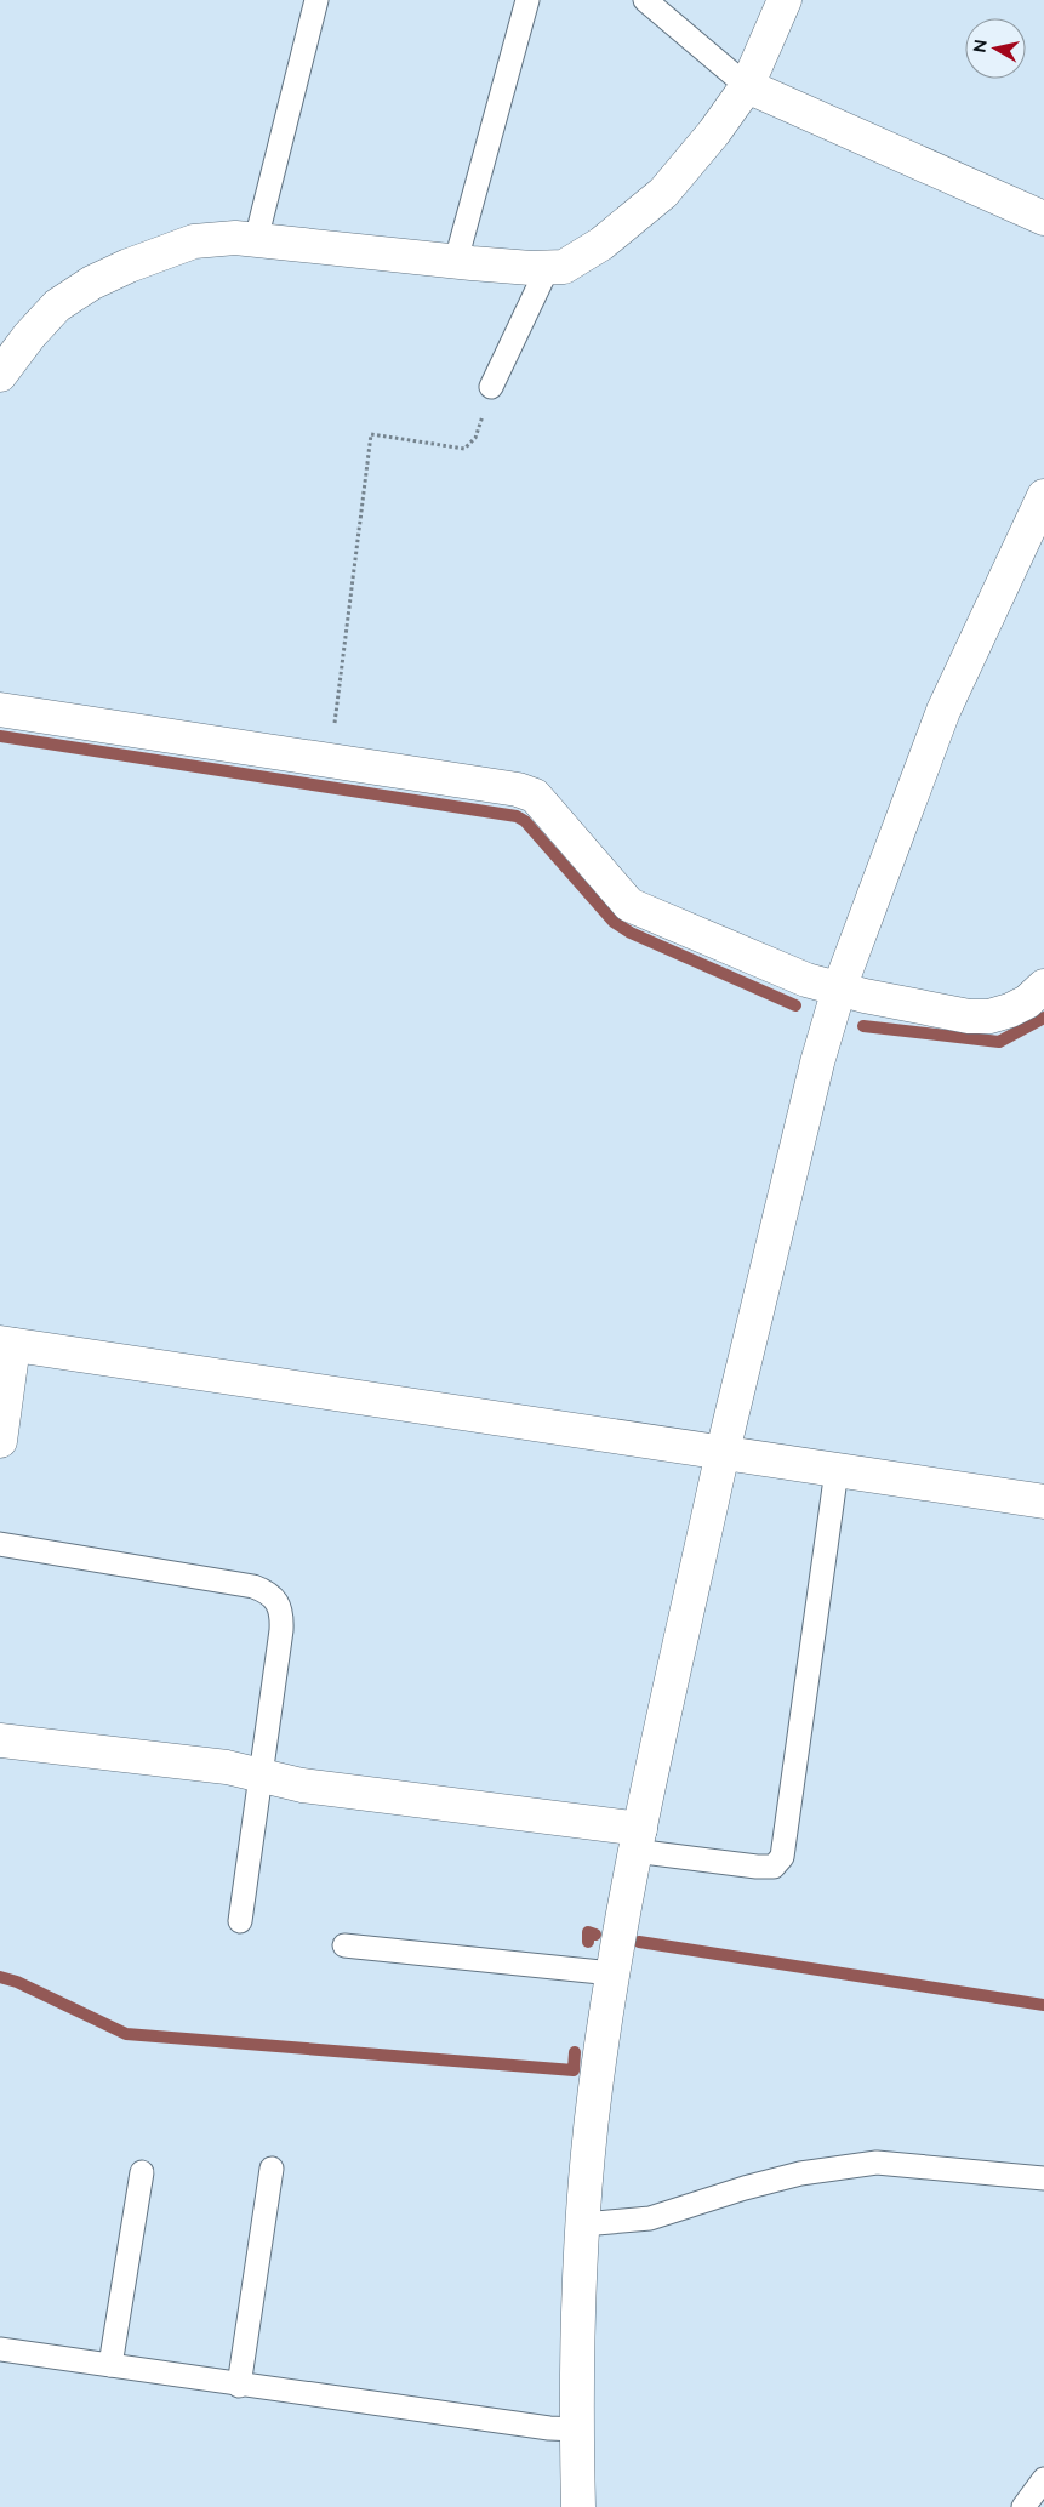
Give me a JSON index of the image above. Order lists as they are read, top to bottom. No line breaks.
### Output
{"north":"left"}
